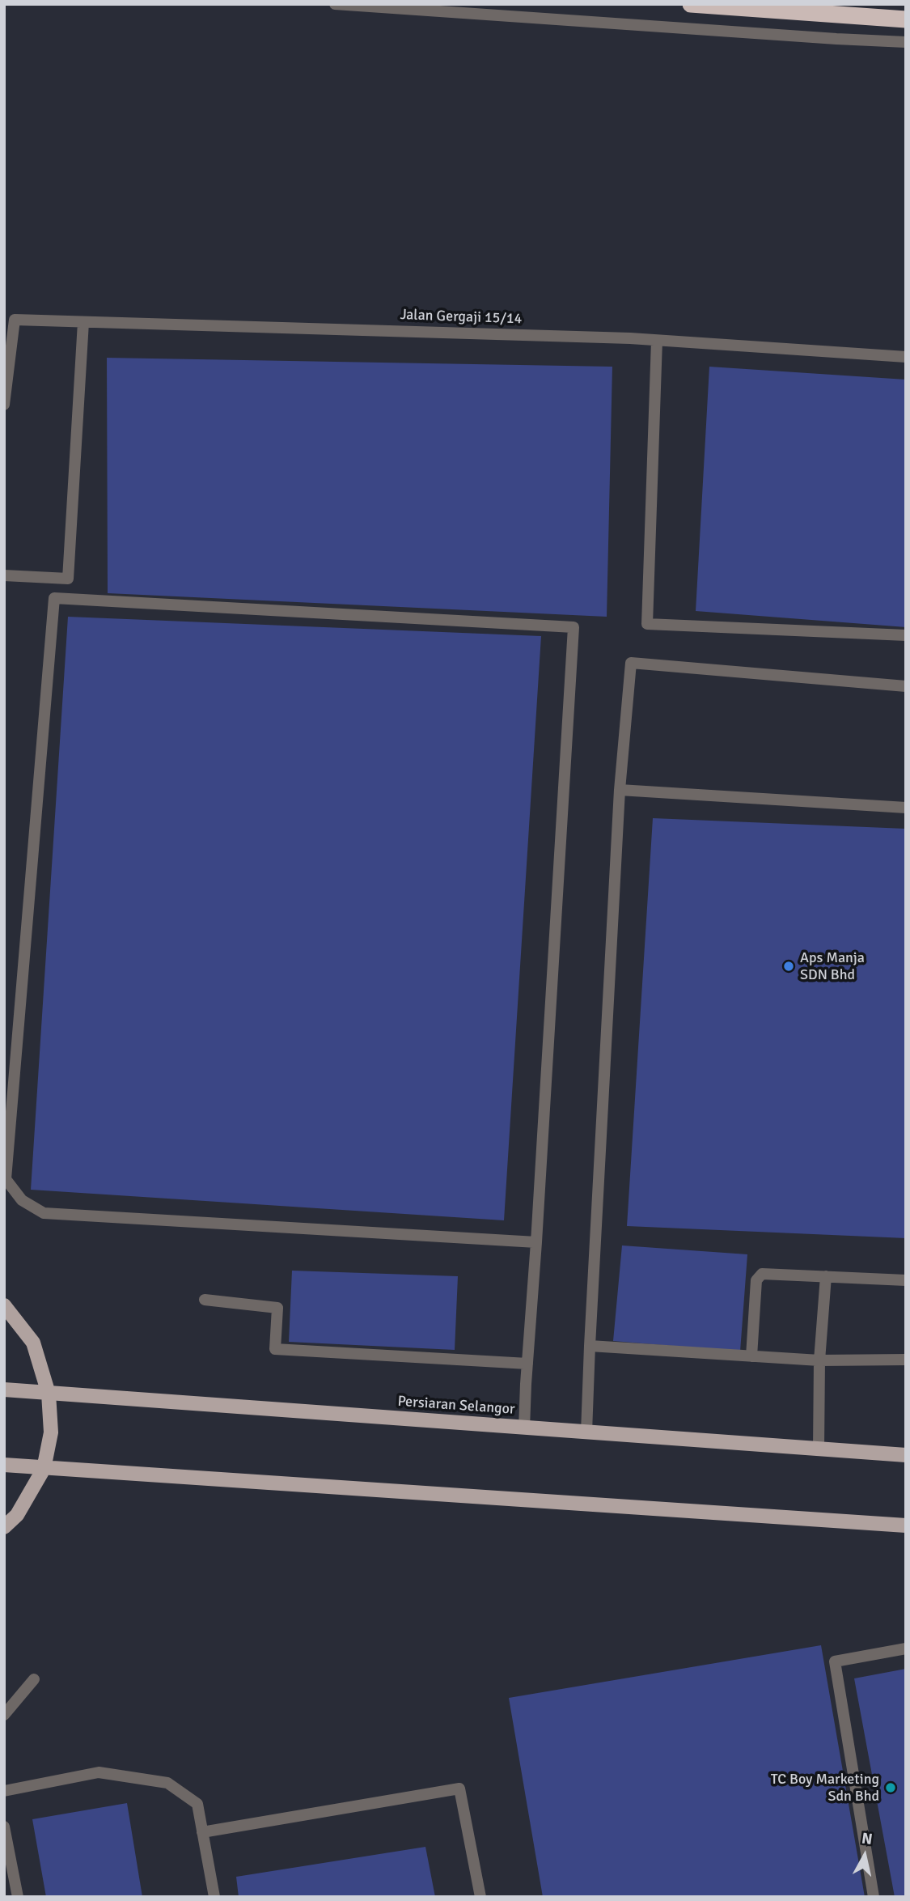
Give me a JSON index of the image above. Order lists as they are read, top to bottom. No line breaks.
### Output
{"streets":{"main road":["Persiaran Selangor"],"lane":["Jalan Gergaji 15/14"]},"places":["Aps Manja SDN Bhd","TC Boy Marketing Sdn Bhd"],"north":"top"}
